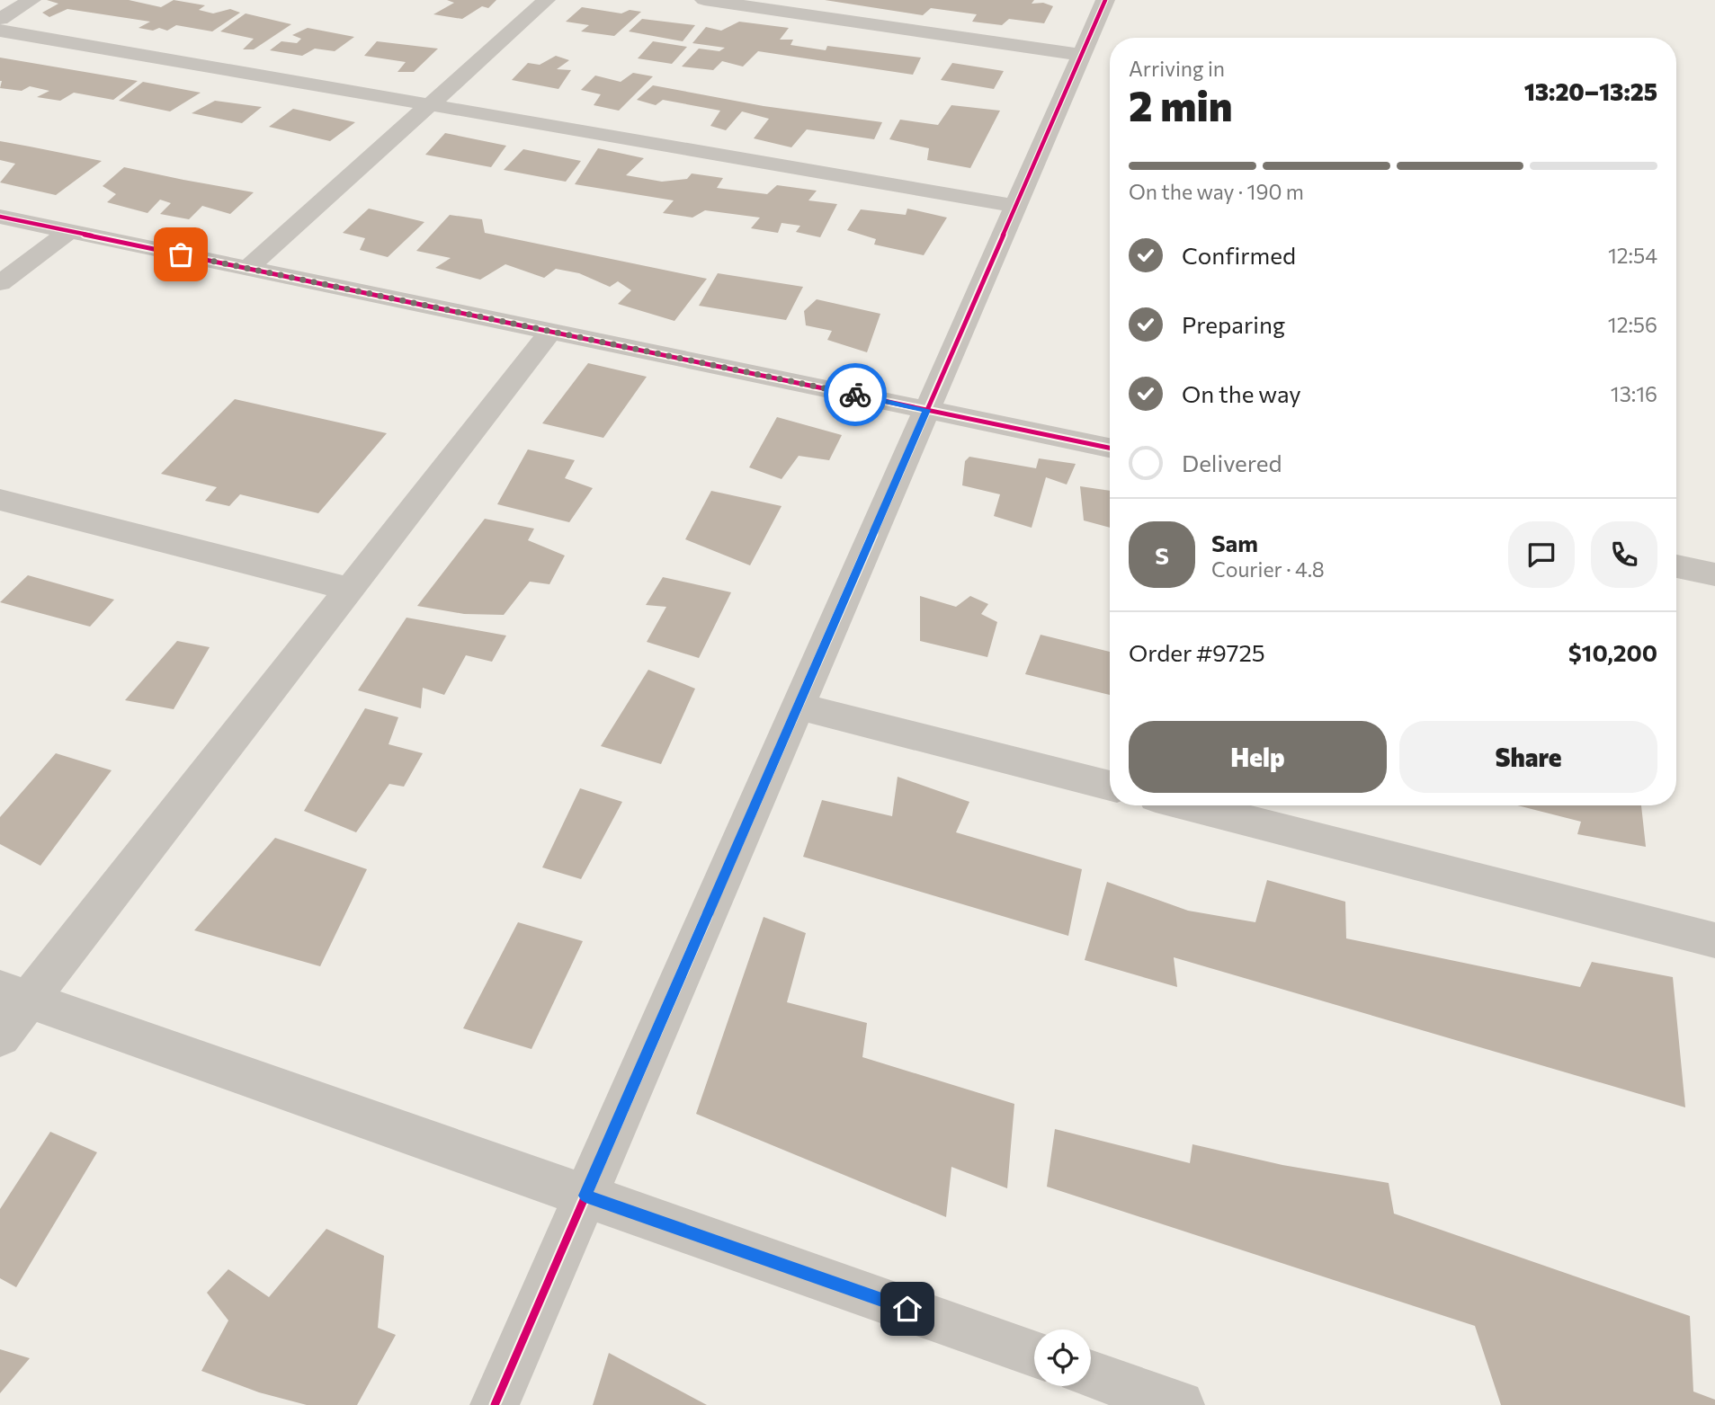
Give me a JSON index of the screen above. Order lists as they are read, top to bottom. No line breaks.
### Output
{"page":{"heading":["2 min","Arriving in","13:20–13:25"],"panel":["Sam","Courier · 4.8","Order #9725","$10,200"],"bar":"On the way · 190 m","list":[["Confirmed","12:54"],["Preparing","12:56"],["On the way","13:16"],"Delivered"],"round":"S","buttons":["Help","Share"]}}
